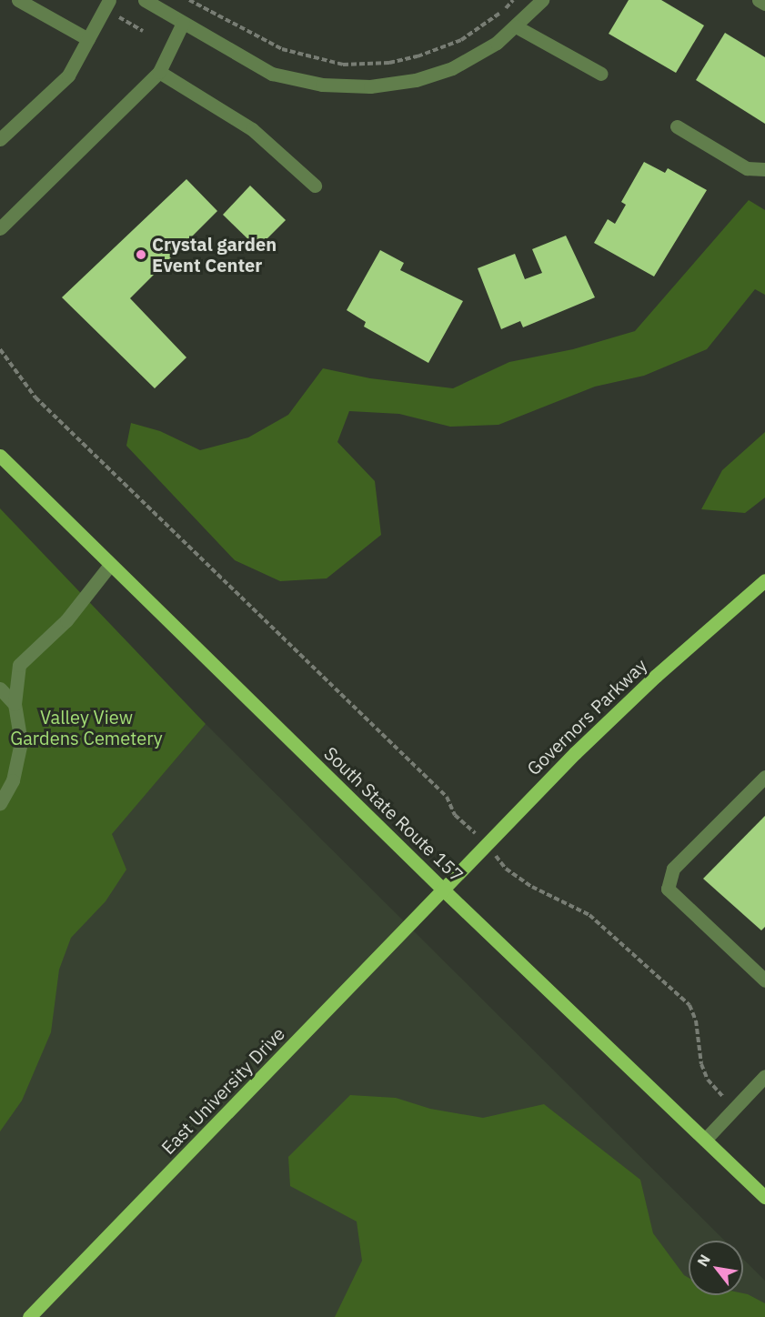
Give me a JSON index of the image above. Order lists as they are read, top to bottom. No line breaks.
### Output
{"streets":{"main road":["Governors Parkway","South State Route 157","East University Drive"]},"crossings":[["Governors Parkway","South State Route 157"],["Governors Parkway","East University Drive"],["South State Route 157","East University Drive"]],"parks":["Valley View Gardens Cemetery"],"places":["Crystal garden Event Center"],"north":"top left"}
